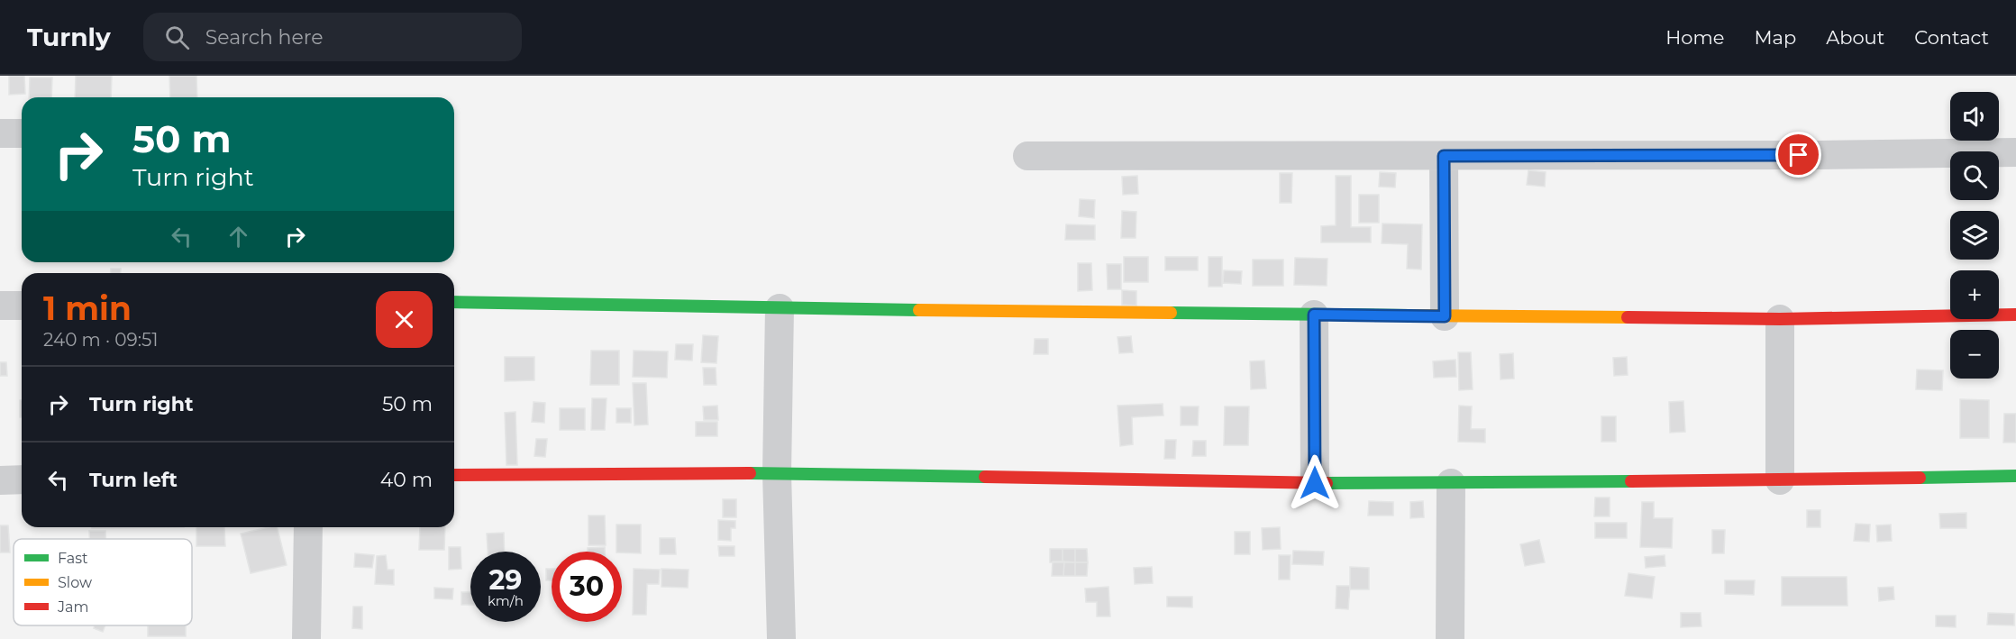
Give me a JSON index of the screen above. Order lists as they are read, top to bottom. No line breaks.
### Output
{"legend":["Fast","Slow","Jam"],"page":{"header":"Turnly","search":"Search here","nav":["Home","Map","About","Contact"],"map_buttons":["+","−"],"turn":["50 m","Turn right"],"heading":["1 min","240 m · 09:51"],"list":[{"name":"Turn right","value":"50 m"},{"name":"Turn left","value":"40 m"}],"speed":"29 km/h","limit":"30"}}
